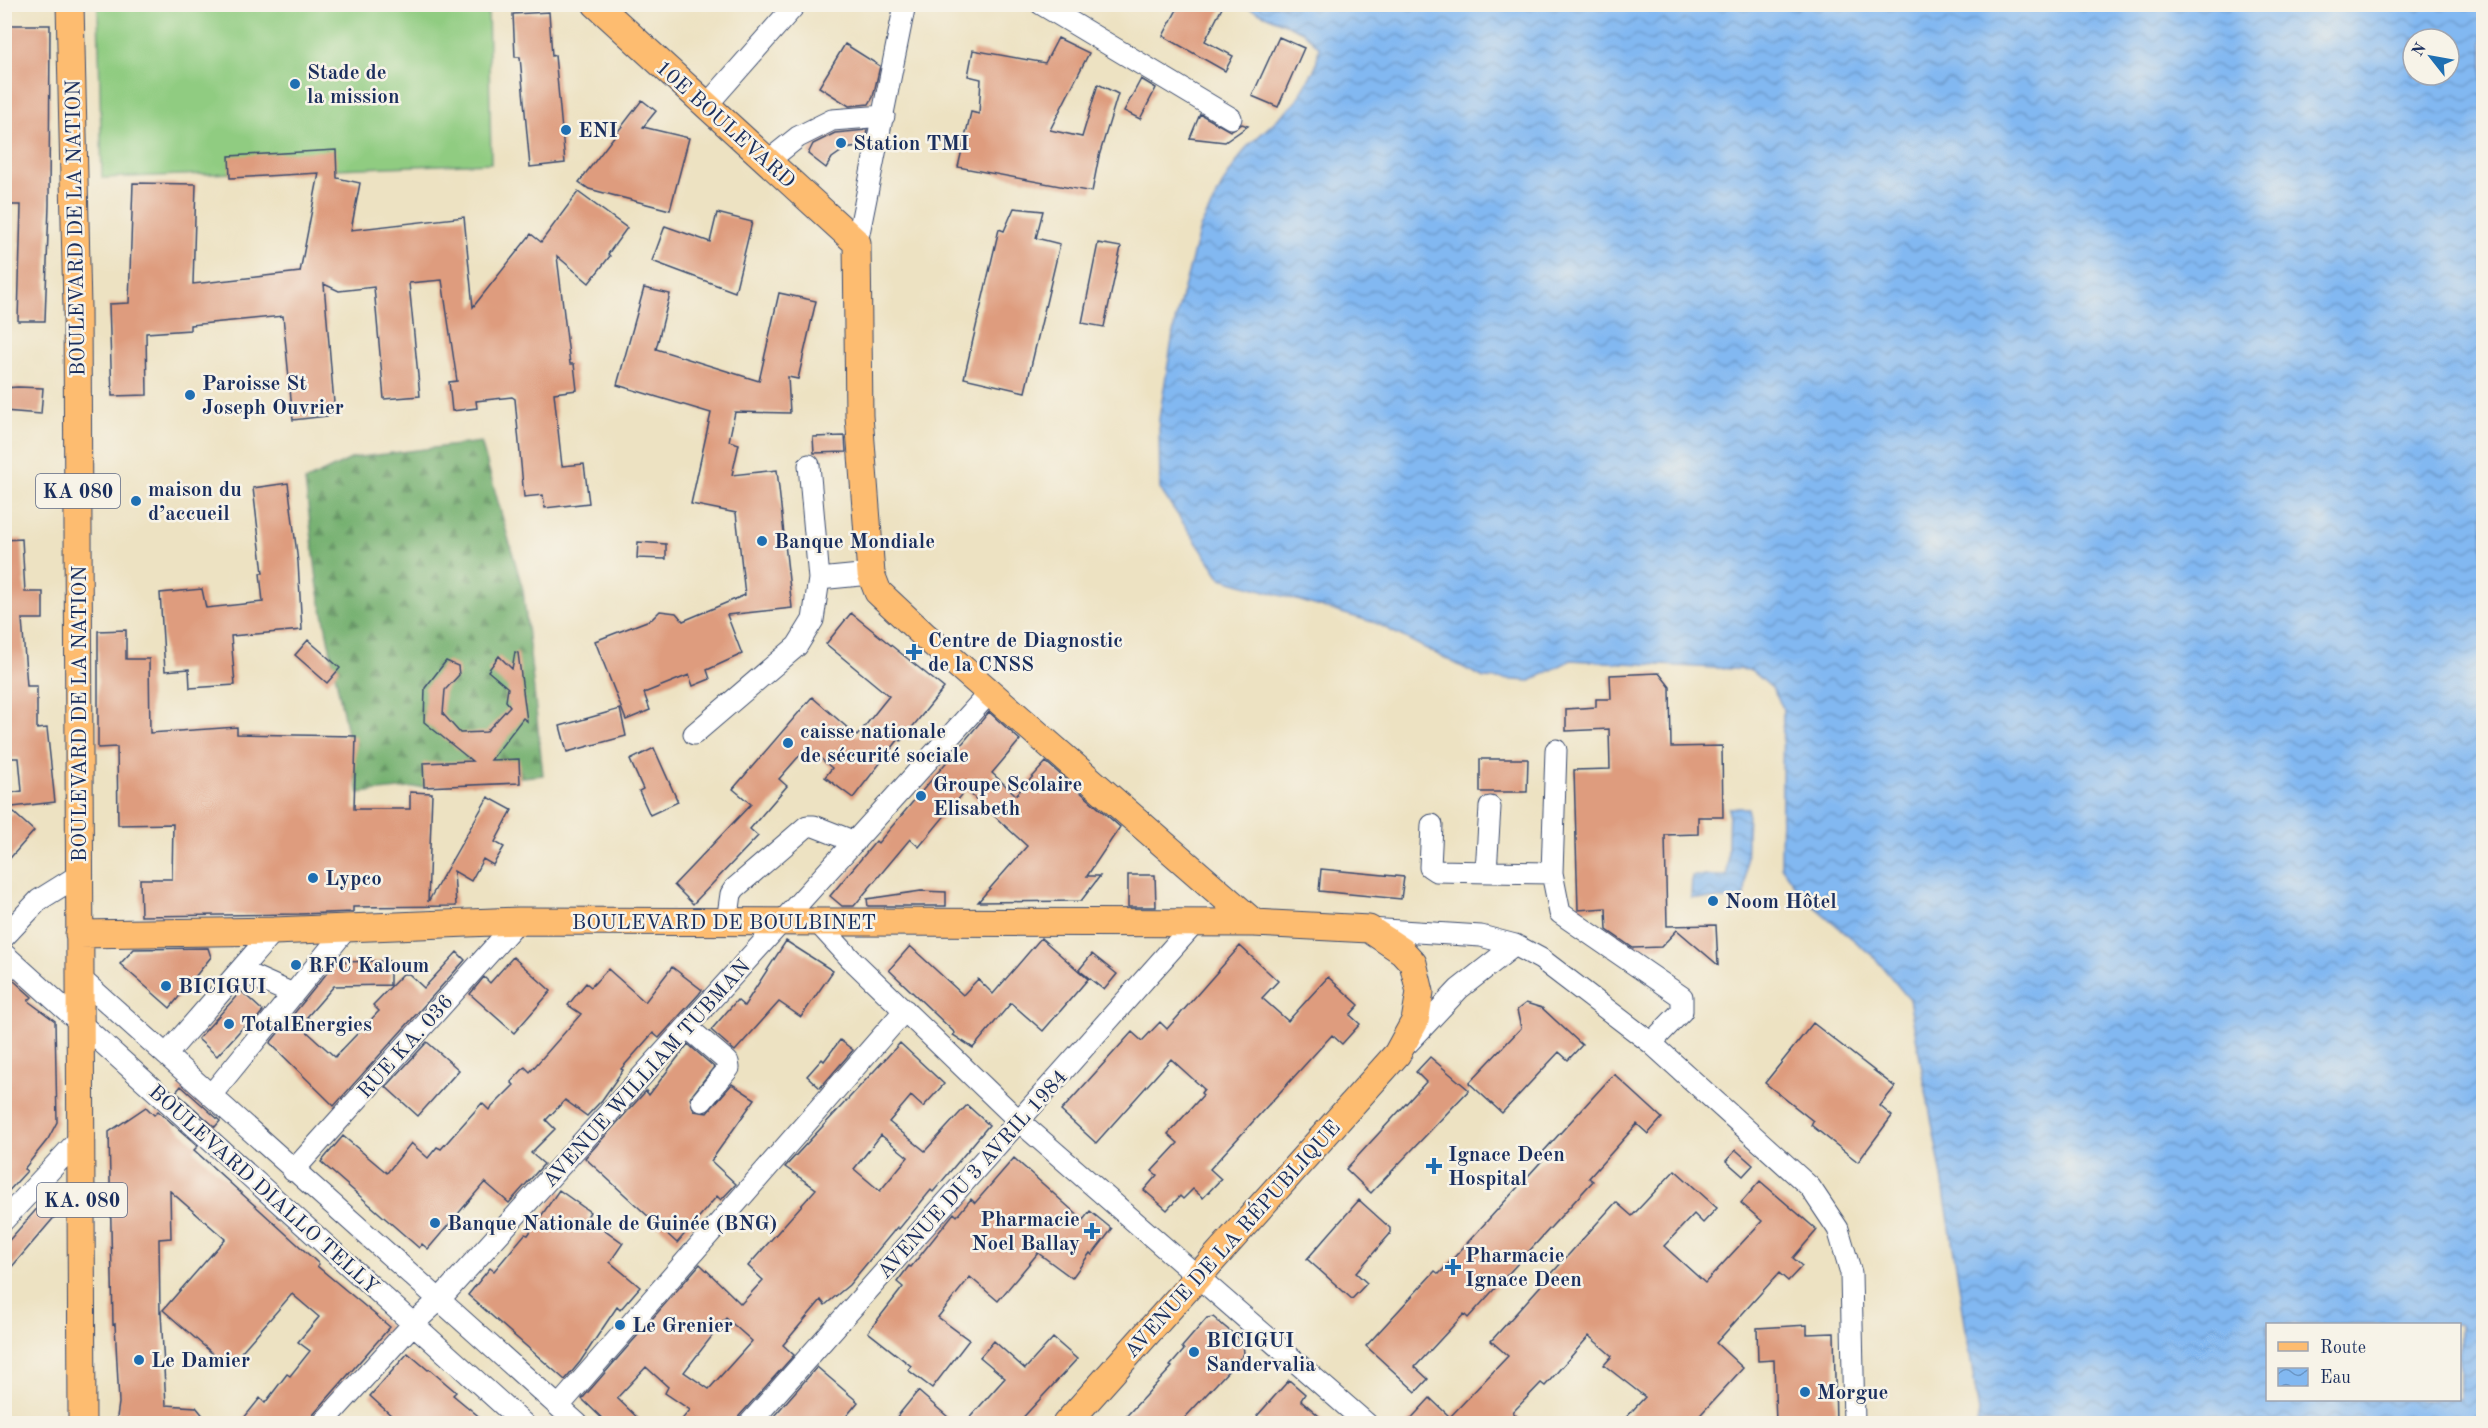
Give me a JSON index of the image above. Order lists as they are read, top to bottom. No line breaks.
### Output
{"streets":{"main road":["10E BOULEVARD","BOULEVARD DE LA NATION","KA 080","BOULEVARD DE BOULBINET","KA. 080","AVENUE DE LA RÉPUBLIQUE"],"street":["RUE KA. 036","AVENUE WILLIAM TUBMAN","AVENUE DU 3 AVRIL 1984","BOULEVARD DIALLO TELLY"]},"crossings":[["BOULEVARD DE LA NATION","BOULEVARD DE BOULBINET"],["BOULEVARD DE LA NATION","BOULEVARD DIALLO TELLY"],["BOULEVARD DE BOULBINET","RUE KA. 036"],["BOULEVARD DE BOULBINET","AVENUE WILLIAM TUBMAN"],["BOULEVARD DE BOULBINET","AVENUE DU 3 AVRIL 1984"],["BOULEVARD DE BOULBINET","AVENUE DE LA RÉPUBLIQUE"],["RUE KA. 036","BOULEVARD DIALLO TELLY"],["AVENUE WILLIAM TUBMAN","BOULEVARD DIALLO TELLY"]],"places":{"other":["Stade de la mission","ENI","Station TMI","Paroisse St Joseph Ouvrier","maison du d’accueil","Banque Mondiale","caisse nationale de sécurité sociale","Groupe Scolaire Elisabeth","Lypco","Noom Hôtel","RFC Kaloum","BICIGUI","TotalEnergies","Banque Nationale de Guinée (BNG)","Le Grenier","BICIGUI Sandervalia","Le Damier","Morgue"],"health":["Centre de Diagnostic de la CNSS","Ignace Deen Hospital","Pharmacie Noel Ballay","Pharmacie Ignace Deen"]},"legend":["Route","Eau"],"north":"top left"}
